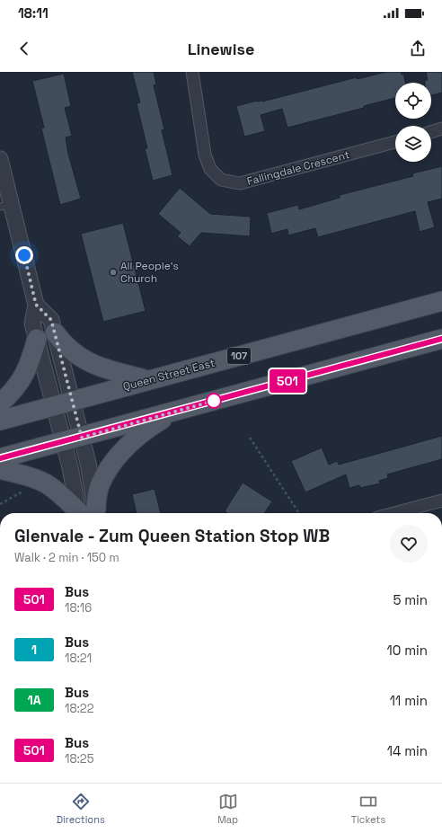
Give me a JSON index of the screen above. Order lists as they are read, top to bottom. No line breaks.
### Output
{"streets":{"main road":["107","Queen Street East"],"street":["Fallingdale Crescent"]},"places":["All People's Church"],"lines":["bus line 501"],"page":{"status":"18:11","header":"Linewise","on_map":"501","heading":["Glenvale - Zum Queen Station Stop WB","Walk · 2 min · 150 m"],"list":[{"mark":"501","name":"Bus","note":"18:16","value":"5 min"},{"mark":"1","name":"Bus","note":"18:21","value":"10 min"},{"mark":"1A","name":"Bus","note":"18:22","value":"11 min"},{"mark":"501","name":"Bus","note":"18:25","value":"14 min"}],"tabs":["Directions","Map","Tickets"]}}
